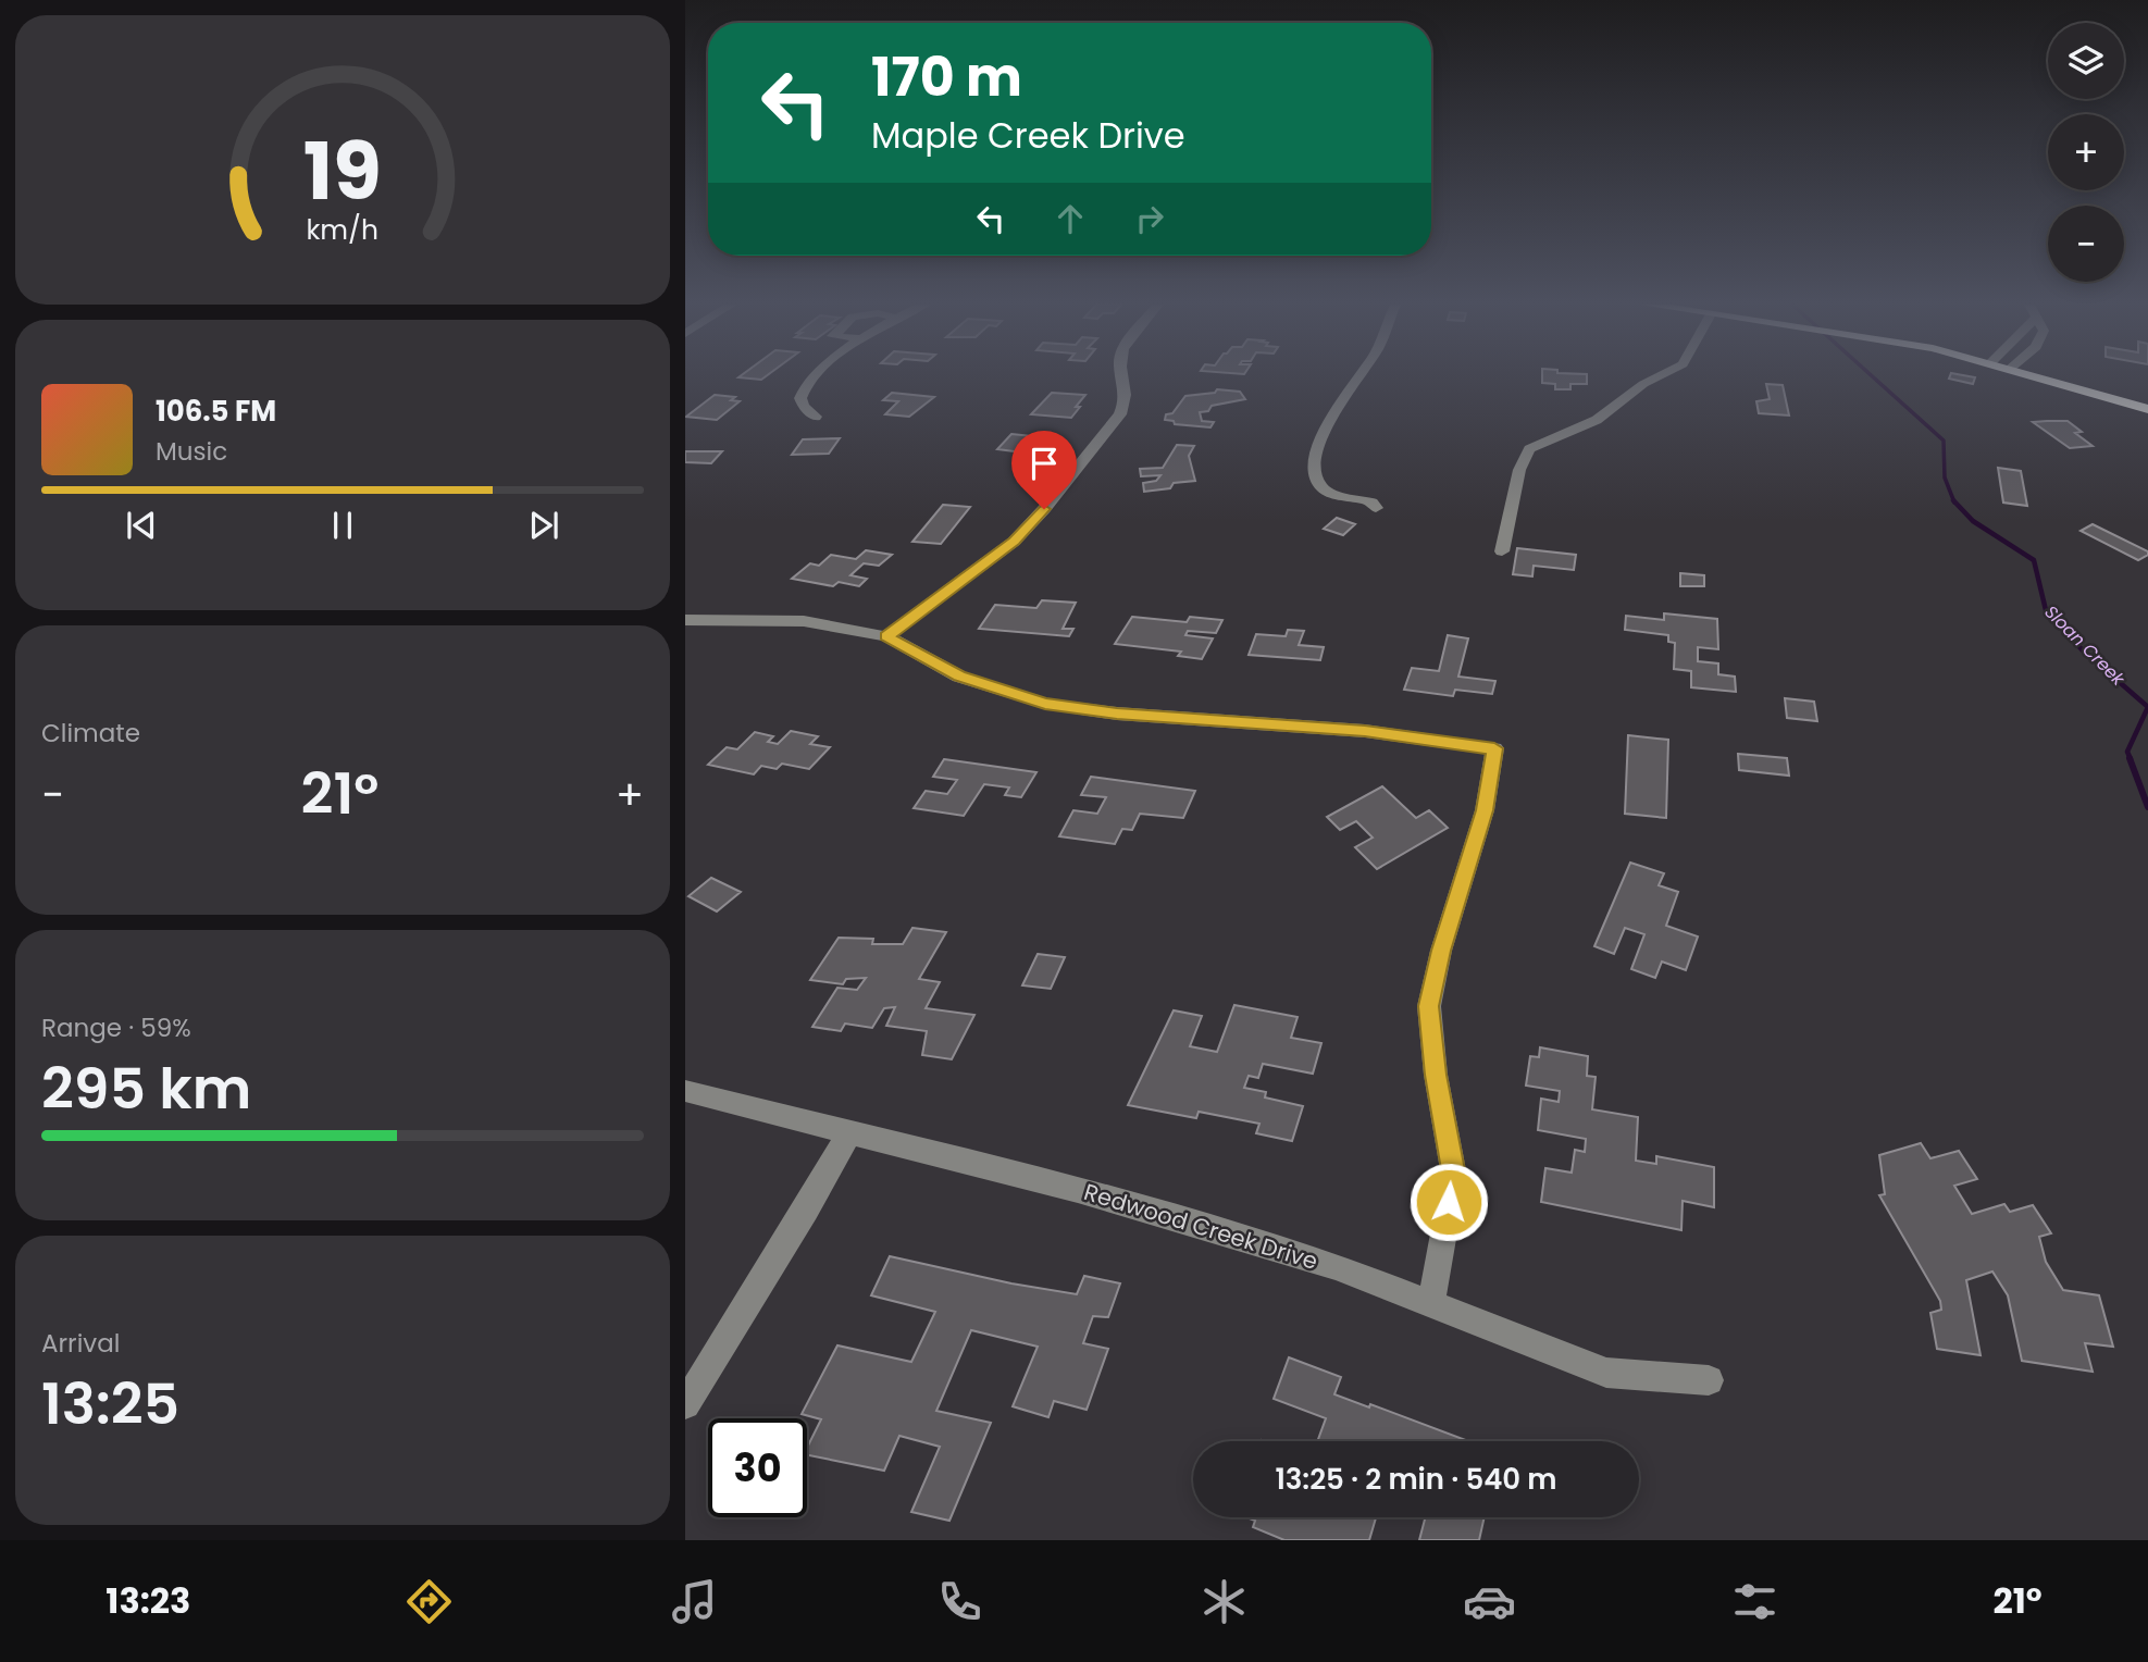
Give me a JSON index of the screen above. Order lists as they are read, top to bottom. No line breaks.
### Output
{"streets":{"street":["Redwood Creek Drive"]},"water":["Sloan Creek"],"page":{"map_buttons":["+","−"],"turn":["170 m","Maple Creek Drive"],"song":["106.5 FM","Music"],"tile":["Climate",["Range · 59%","295 km"],["Arrival","13:25"]],"heat":["−","21°","+"],"limit":"30","trip":"13:25 · 2 min · 540 m","tabs":["13:23","21°"],"gauge":["19","km/h"]}}
